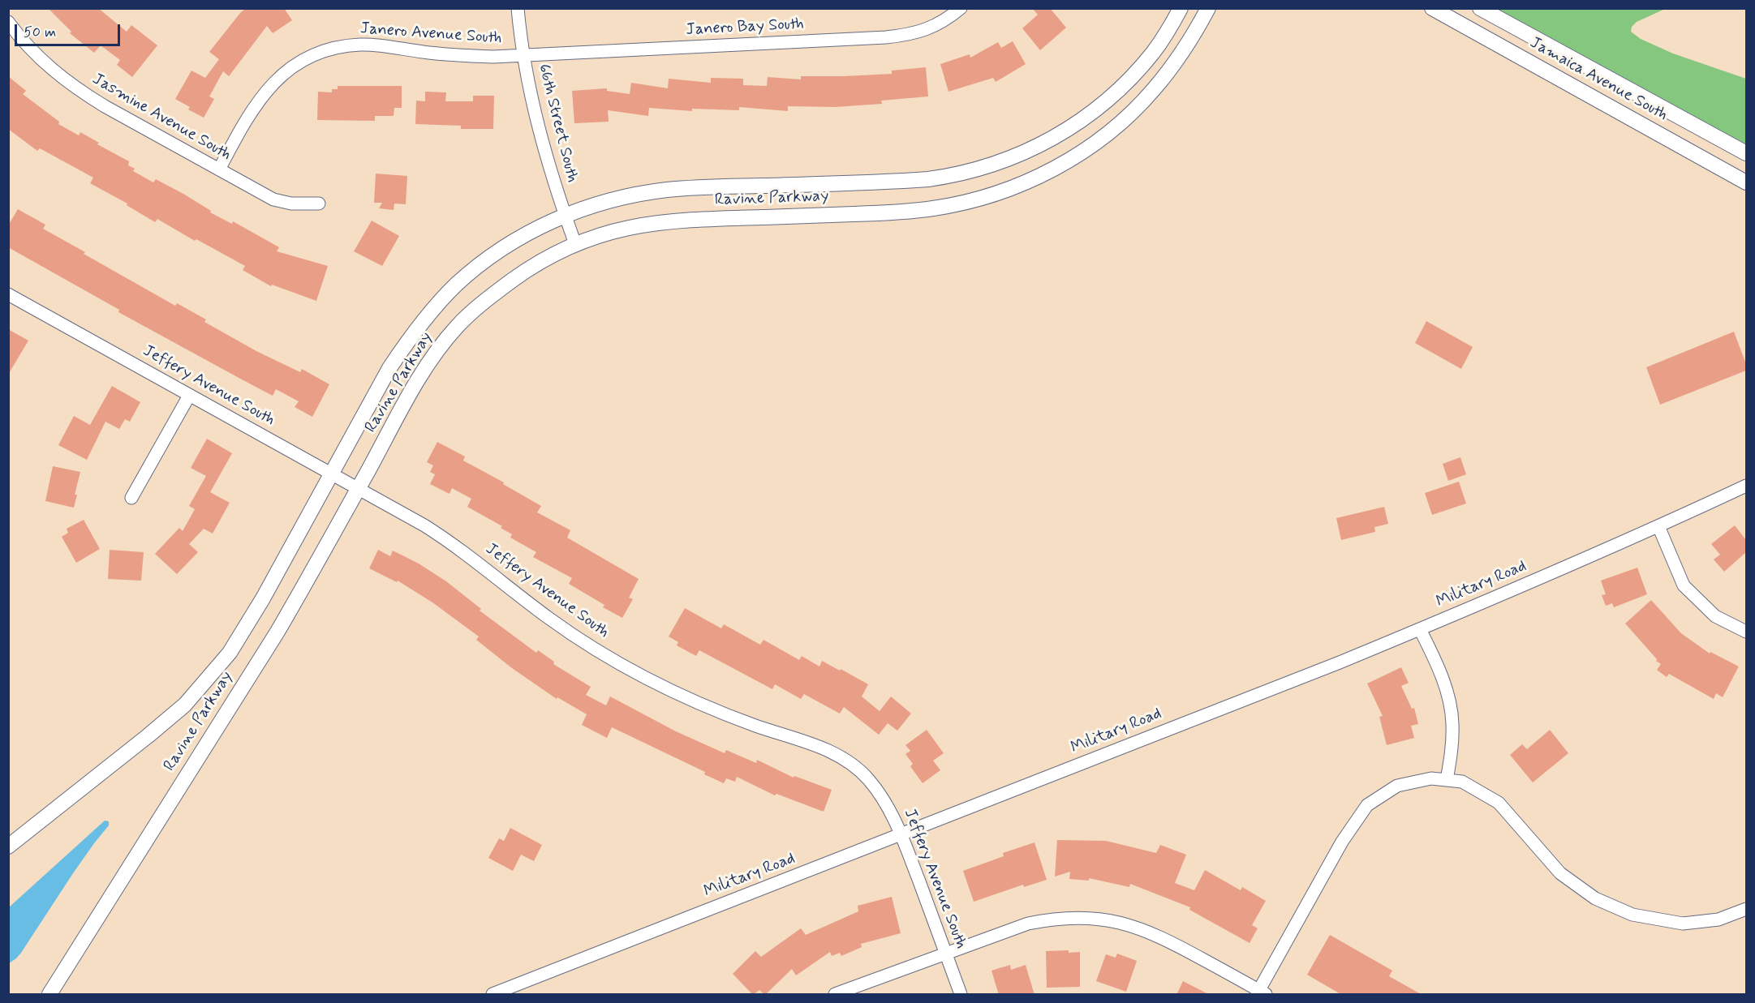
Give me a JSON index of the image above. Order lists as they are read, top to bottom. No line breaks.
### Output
{"streets":{"street":["Janero Bay South","Janero Avenue South","Jamaica Avenue South","Jasmine Avenue South","66th Street South","Ravine Parkway","Jeffery Avenue South","Military Road"]},"crossings":[["Janero Bay South","Janero Avenue South"],["Janero Bay South","66th Street South"],["Janero Avenue South","Jasmine Avenue South"],["Janero Avenue South","66th Street South"],["66th Street South","Ravine Parkway"],["Ravine Parkway","Jeffery Avenue South"],["Jeffery Avenue South","Military Road"]],"scale_bar":"50 m"}
